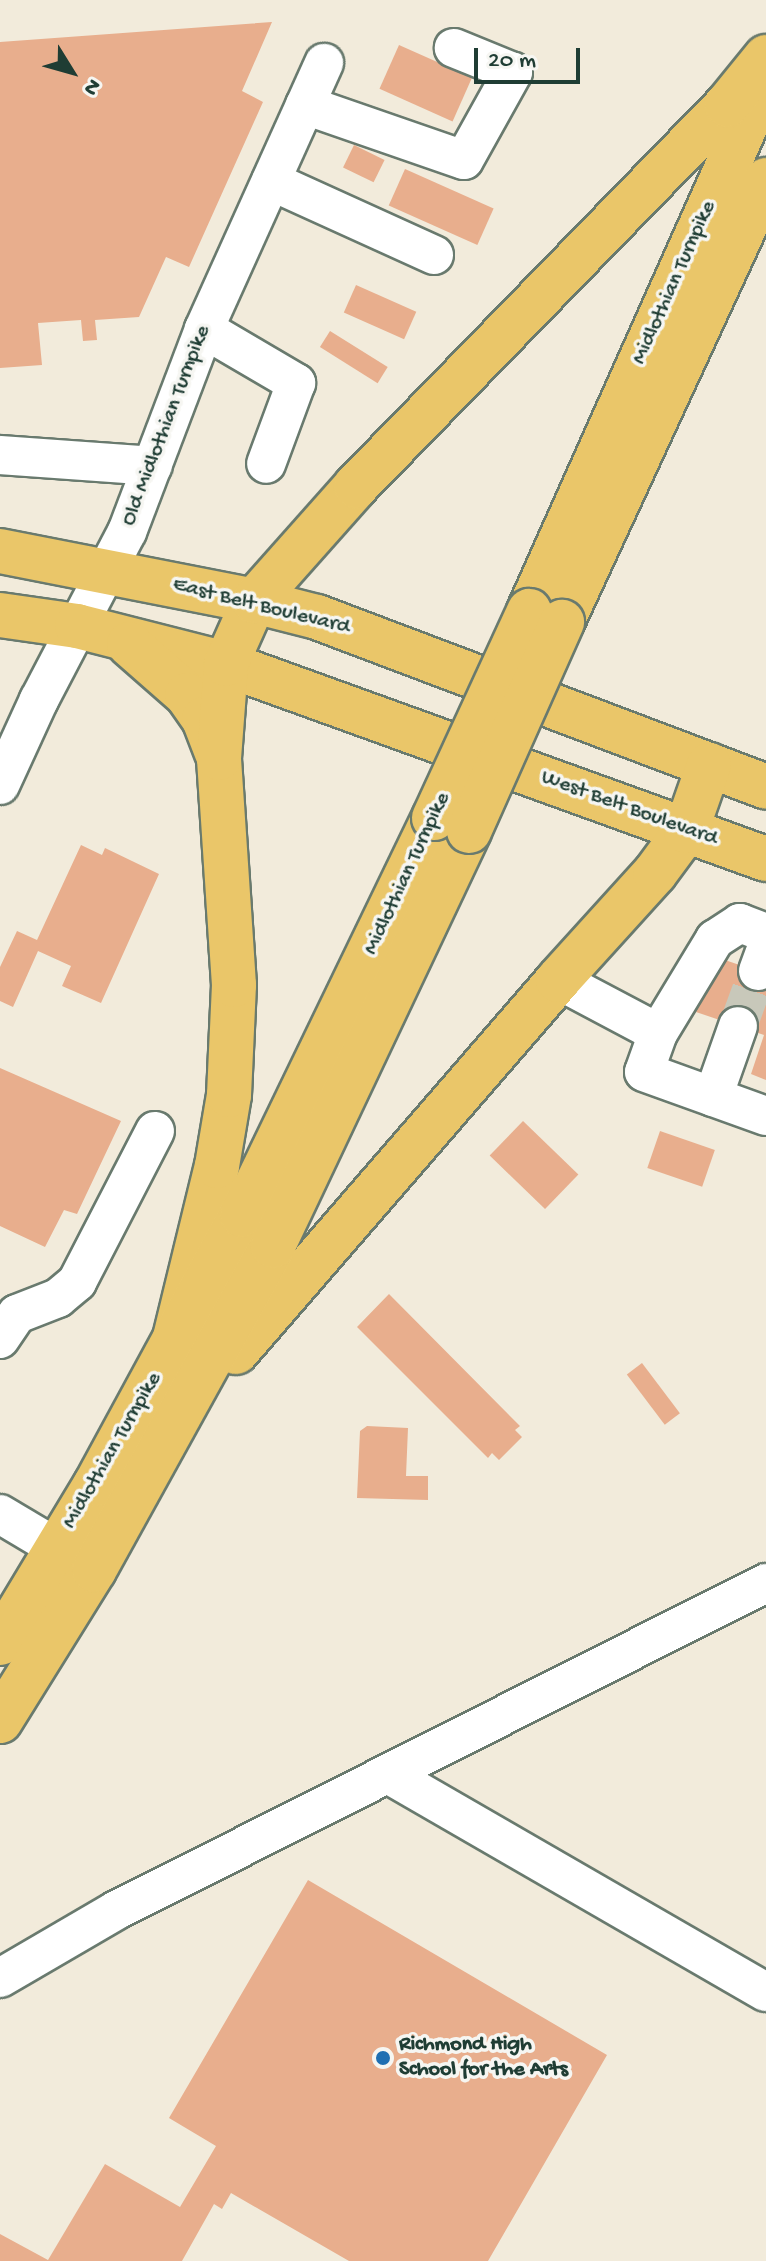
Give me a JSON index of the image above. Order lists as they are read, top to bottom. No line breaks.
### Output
{"streets":{"main road":["Midlothian Turnpike","East Belt Boulevard","West Belt Boulevard"],"street":["Old Midlothian Turnpike"]},"crossings":[["Old Midlothian Turnpike","East Belt Boulevard"]],"places":["Richmond High School for the Arts"],"scale_bar":"20 m","north":"bottom right"}
